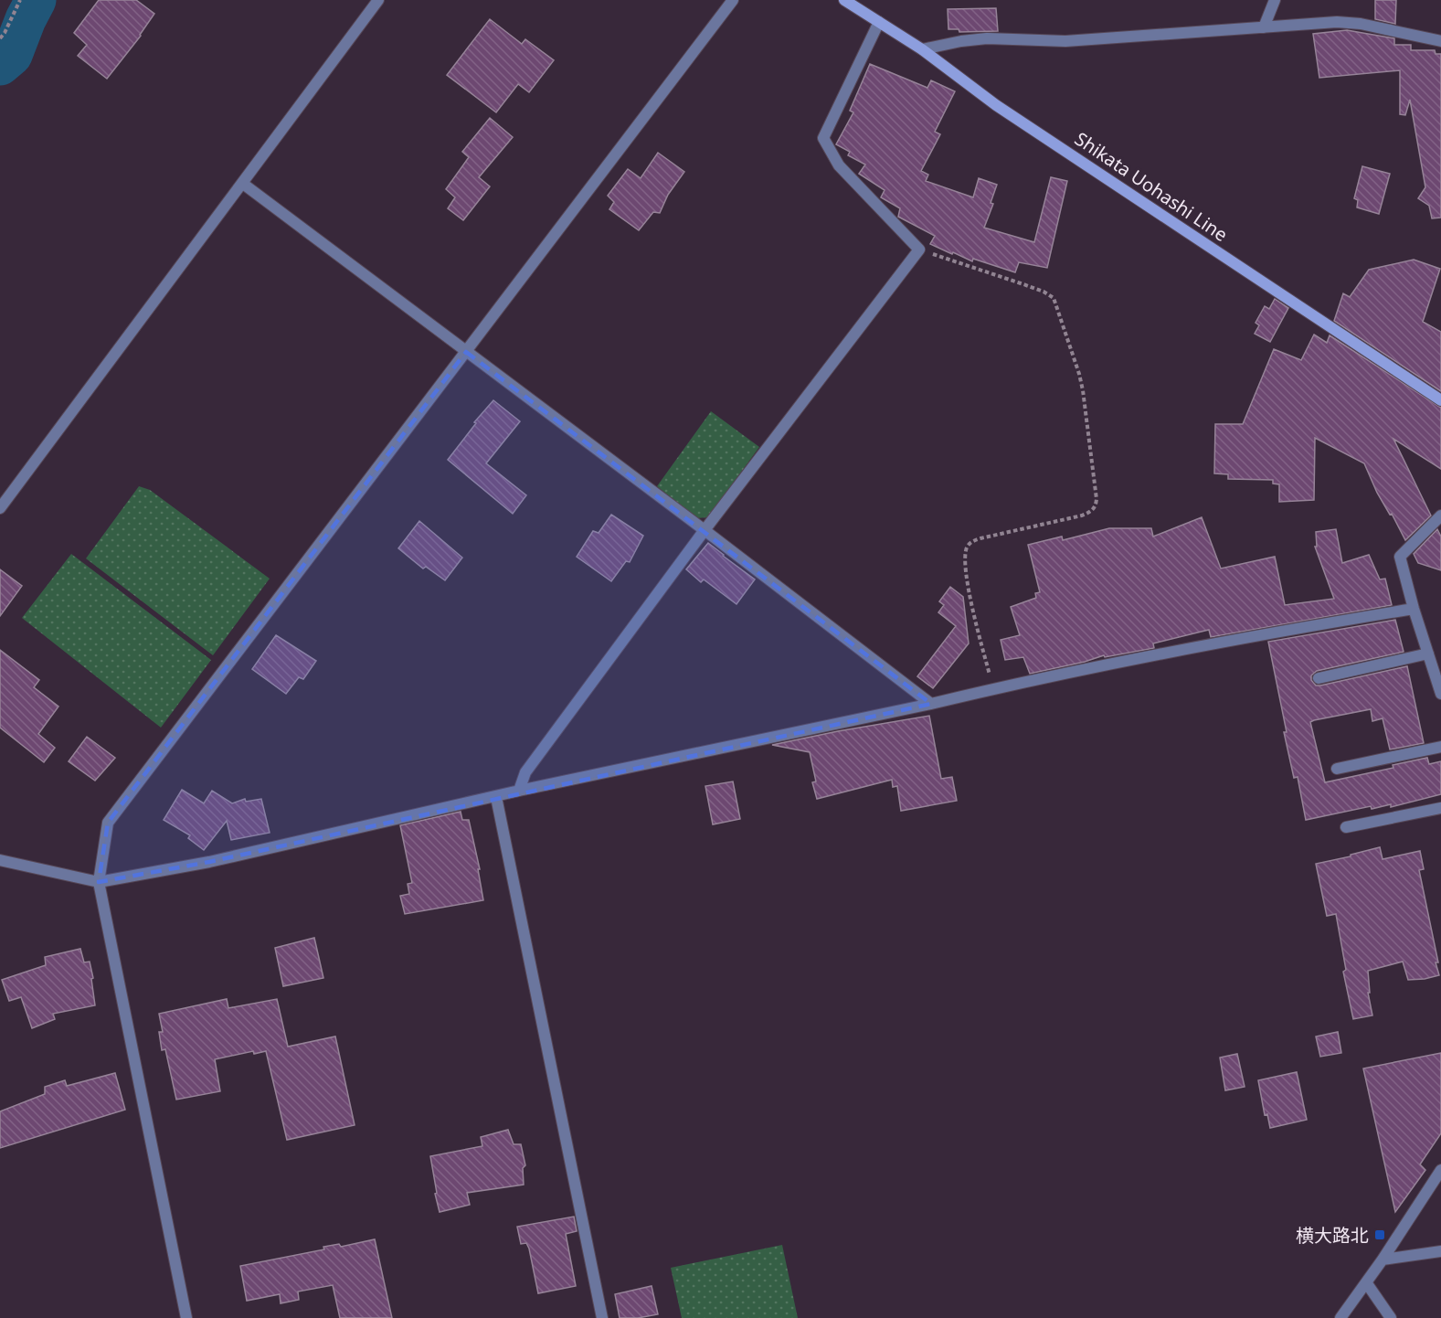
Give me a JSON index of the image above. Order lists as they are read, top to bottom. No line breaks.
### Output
{"streets":{"main road":["Shikata Uohashi Line"]},"places":{"transit":["横大路北"]}}
